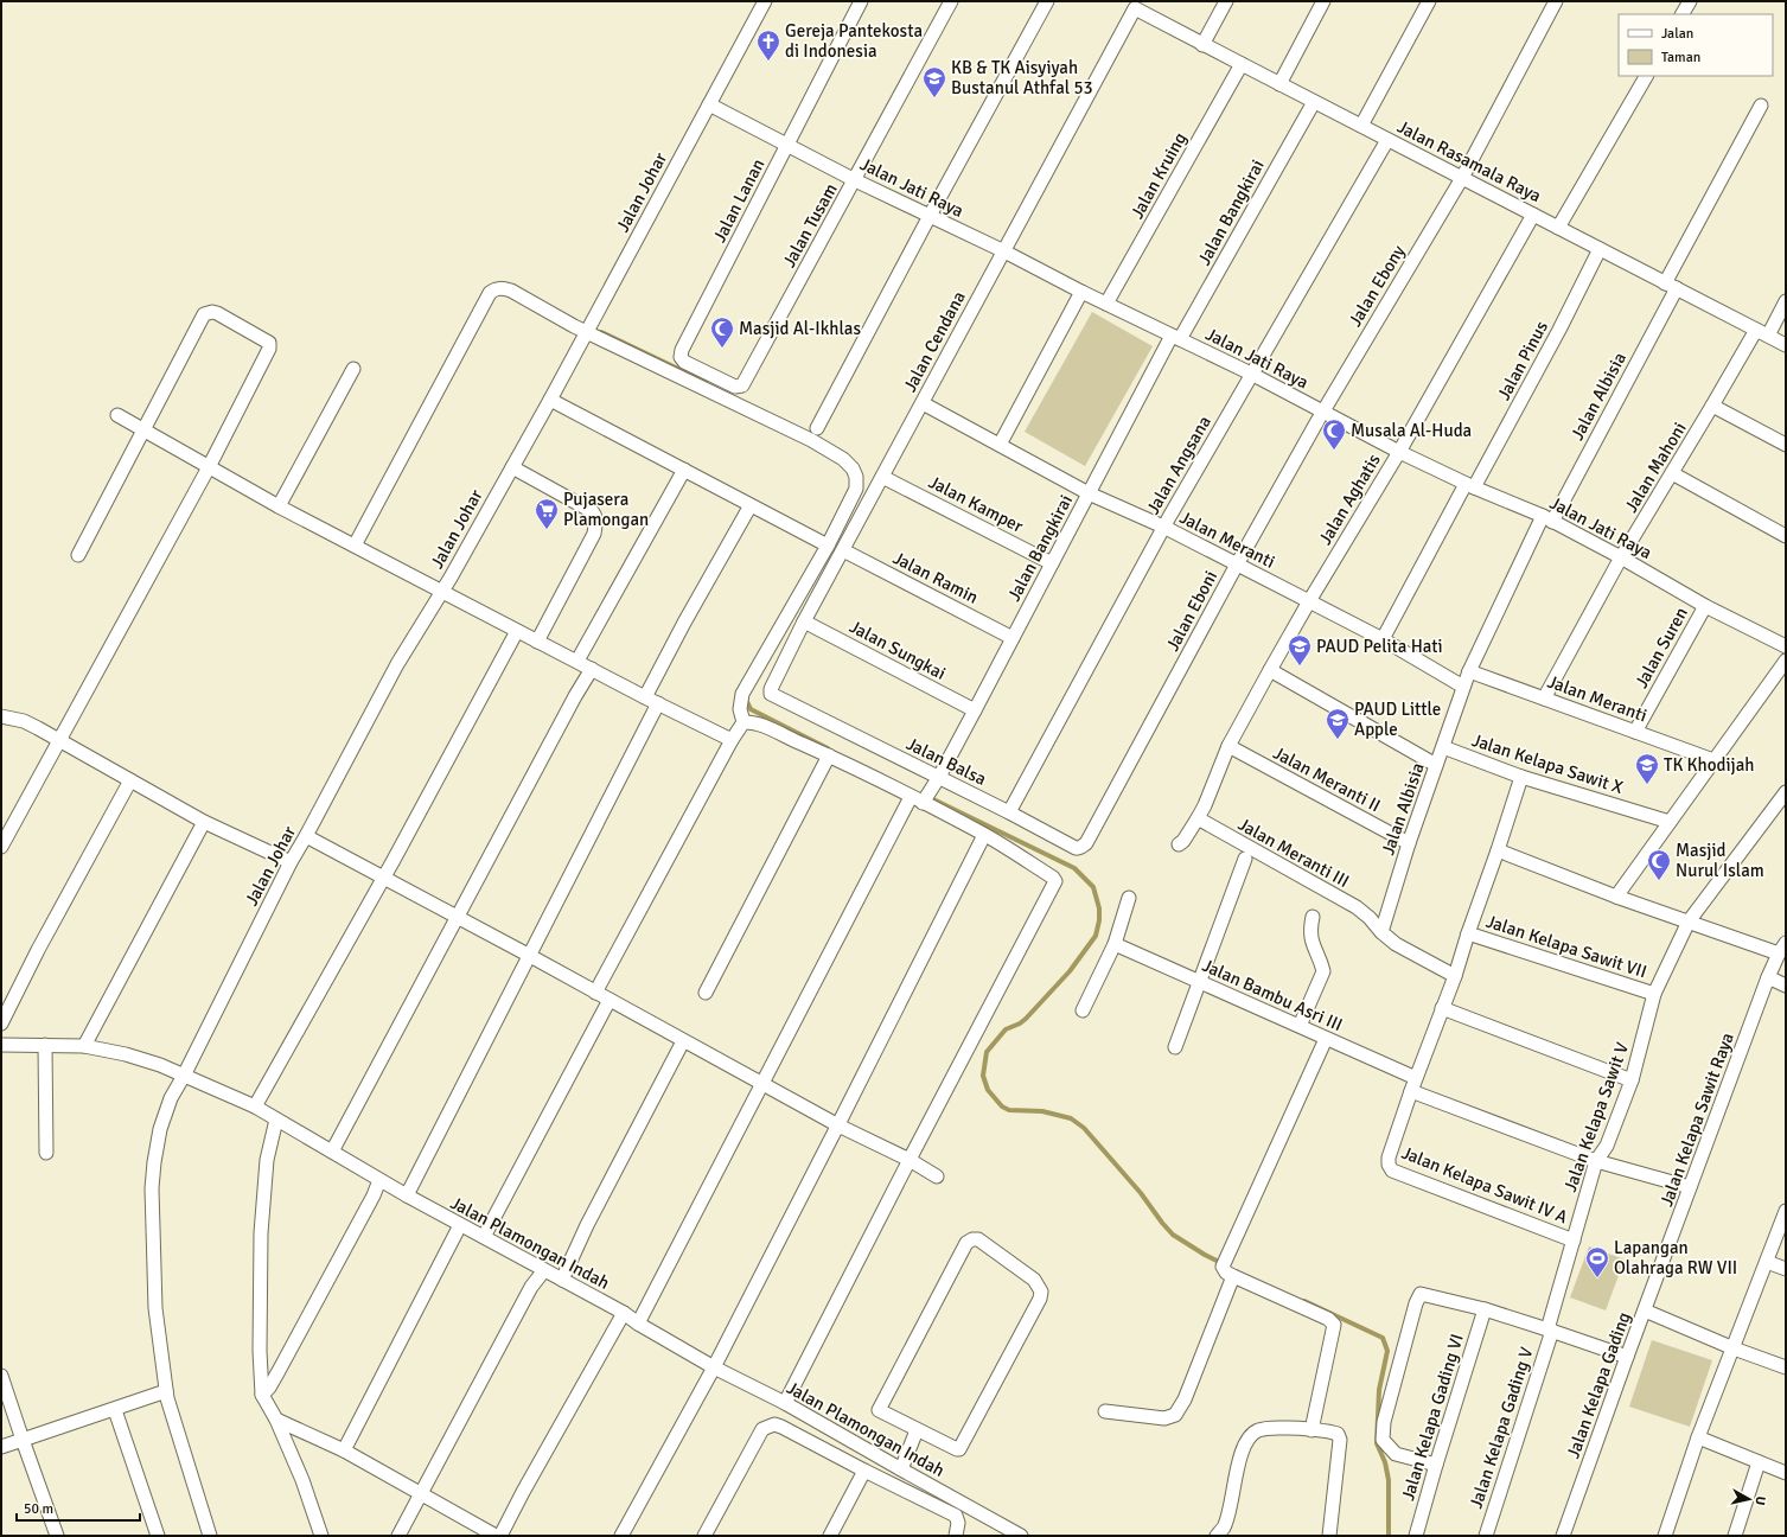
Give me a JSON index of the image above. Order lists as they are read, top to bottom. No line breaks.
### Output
{"streets":{"street":["Jalan Rasamala Raya","Jalan Kruing","Jalan Jati Raya","Jalan Johar","Jalan Lanan","Jalan Bangkirai","Jalan Tusam","Jalan Ebony","Jalan Cendana","Jalan Pinus","Jalan Albisia","Jalan Angsana","Jalan Mahoni","Jalan Aghatis","Jalan Kamper","Jalan Meranti","Jalan Ramin","Jalan Eboni","Jalan Suren","Jalan Sungkai","Jalan Balsa","Jalan Kelapa Sawit X","Jalan Meranti II","Jalan Meranti III","Jalan Kelapa Sawit VII","Jalan Bambu Asri III","Jalan Kelapa Sawit V","Jalan Kelapa Sawit Raya","Jalan Kelapa Sawit IV A","Jalan Plamongan Indah","Jalan Kelapa Gading","Jalan Kelapa Gading VI","Jalan Kelapa Gading V"]},"crossings":[["Jalan Rasamala Raya","Jalan Kruing"],["Jalan Rasamala Raya","Jalan Bangkirai"],["Jalan Rasamala Raya","Jalan Ebony"],["Jalan Rasamala Raya","Jalan Cendana"],["Jalan Rasamala Raya","Jalan Pinus"],["Jalan Rasamala Raya","Jalan Albisia"],["Jalan Rasamala Raya","Jalan Angsana"],["Jalan Rasamala Raya","Jalan Mahoni"],["Jalan Rasamala Raya","Jalan Aghatis"],["Jalan Kruing","Jalan Jati Raya"],["Jalan Jati Raya","Jalan Johar"],["Jalan Jati Raya","Jalan Lanan"],["Jalan Jati Raya","Jalan Bangkirai"],["Jalan Jati Raya","Jalan Tusam"],["Jalan Jati Raya","Jalan Ebony"],["Jalan Jati Raya","Jalan Cendana"],["Jalan Jati Raya","Jalan Pinus"],["Jalan Jati Raya","Jalan Albisia"],["Jalan Jati Raya","Jalan Angsana"],["Jalan Jati Raya","Jalan Mahoni"],["Jalan Jati Raya","Jalan Aghatis"],["Jalan Jati Raya","Jalan Eboni"],["Jalan Jati Raya","Jalan Suren"],["Jalan Johar","Jalan Plamongan Indah"],["Jalan Lanan","Jalan Tusam"],["Jalan Bangkirai","Jalan Kamper"],["Jalan Bangkirai","Jalan Meranti"],["Jalan Bangkirai","Jalan Ramin"],["Jalan Bangkirai","Jalan Sungkai"],["Jalan Bangkirai","Jalan Balsa"],["Jalan Ebony","Jalan Eboni"],["Jalan Cendana","Jalan Kamper"],["Jalan Cendana","Jalan Meranti"],["Jalan Cendana","Jalan Ramin"],["Jalan Cendana","Jalan Sungkai"],["Jalan Cendana","Jalan Balsa"],["Jalan Pinus","Jalan Meranti"],["Jalan Albisia","Jalan Meranti"],["Jalan Albisia","Jalan Kelapa Sawit X"],["Jalan Albisia","Jalan Meranti II"],["Jalan Albisia","Jalan Meranti III"],["Jalan Angsana","Jalan Meranti"],["Jalan Angsana","Jalan Balsa"],["Jalan Mahoni","Jalan Meranti"],["Jalan Aghatis","Jalan Meranti"],["Jalan Aghatis","Jalan Meranti II"],["Jalan Aghatis","Jalan Meranti III"],["Jalan Meranti","Jalan Eboni"],["Jalan Meranti","Jalan Suren"],["Jalan Eboni","Jalan Balsa"],["Jalan Kelapa Sawit VII","Jalan Kelapa Sawit V"],["Jalan Bambu Asri III","Jalan Kelapa Sawit V"],["Jalan Bambu Asri III","Jalan Kelapa Sawit Raya"],["Jalan Bambu Asri III","Jalan Kelapa Sawit IV A"],["Jalan Kelapa Sawit V","Jalan Kelapa Sawit IV A"],["Jalan Kelapa Sawit V","Jalan Kelapa Gading V"],["Jalan Kelapa Sawit Raya","Jalan Kelapa Gading"]],"places":{"church":["Gereja Pantekosta di Indonesia"],"school or university":["KB & TK Aisyiyah Bustanul Athfal 53","PAUD Pelita Hati","PAUD Little Apple","TK Khodijah"],"mosque":["Masjid Al-Ikhlas","Musala Al-Huda","Masjid Nurul Islam"],"supermarket":["Pujasera Plamongan"],"sports":["Lapangan Olahraga RW VII"]},"legend":["Jalan","Taman"],"scale_bar":"50 m","north":"right"}
